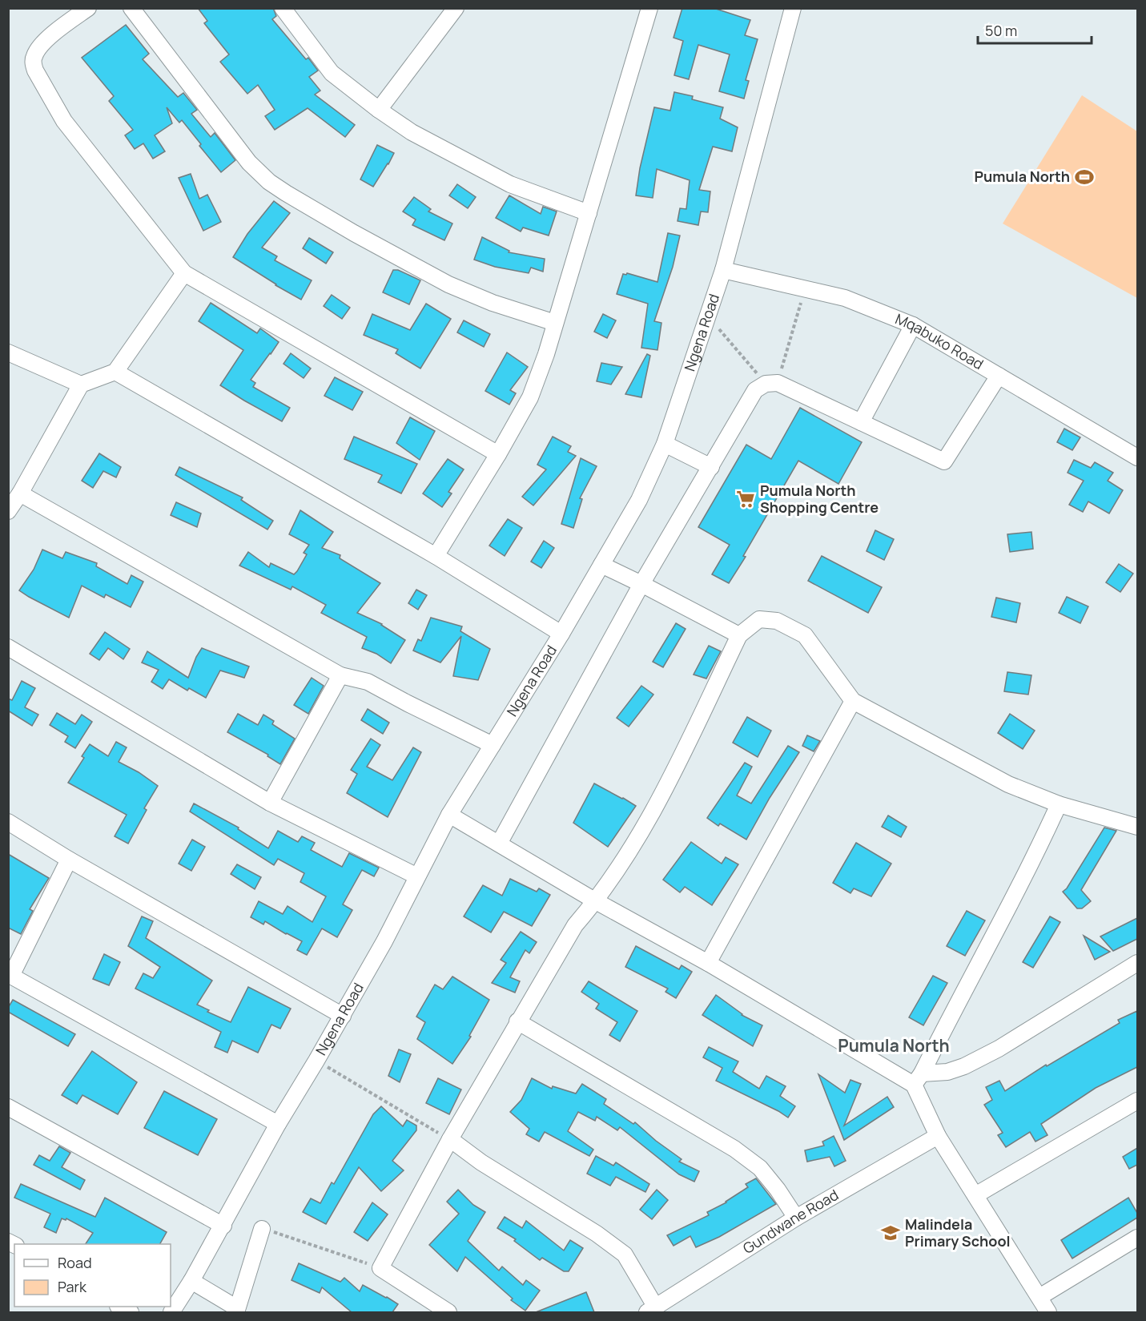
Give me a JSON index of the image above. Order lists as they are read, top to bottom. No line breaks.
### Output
{"streets":{"street":["Ngena Road","Mqabuko Road","Gundwane Road"]},"crossings":[["Ngena Road","Mqabuko Road"]],"districts":["Pumula North"],"places":{"sports":["Pumula North"],"supermarket":["Pumula North Shopping Centre"],"school or university":["Malindela Primary School"]},"legend":["Road","Park"],"scale_bar":"50 m"}
